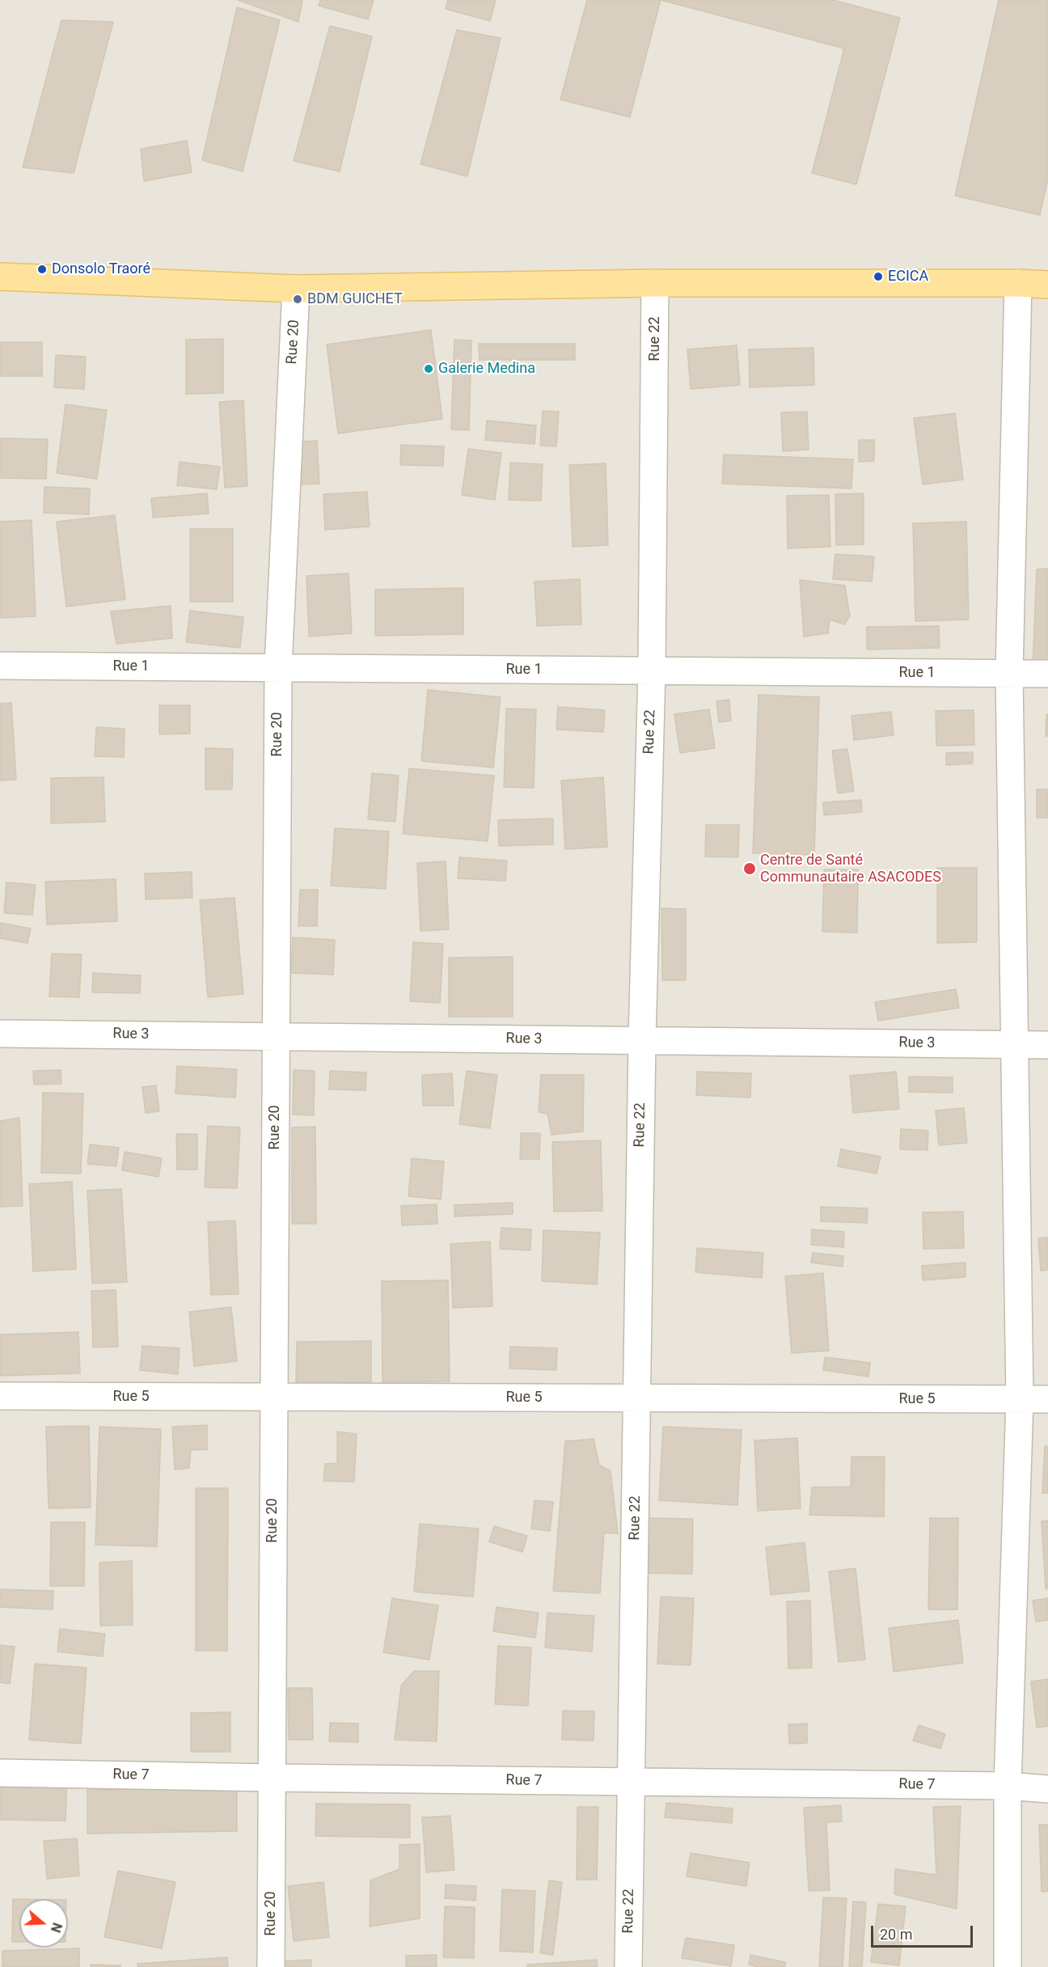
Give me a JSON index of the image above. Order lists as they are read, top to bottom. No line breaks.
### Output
{"streets":{"street":["Rue 22","Rue 20","Rue 1","Rue 3","Rue 5","Rue 7"]},"crossings":[["Rue 22","Rue 1"],["Rue 22","Rue 3"],["Rue 22","Rue 5"],["Rue 22","Rue 7"],["Rue 20","Rue 1"],["Rue 20","Rue 3"],["Rue 20","Rue 5"],["Rue 20","Rue 7"]],"places":["Donsolo Traoré","ECICA","BDM GUICHET","Galerie Medina","Centre de Santé Communautaire ASACODES"],"scale_bar":"20 m","north":"right"}
